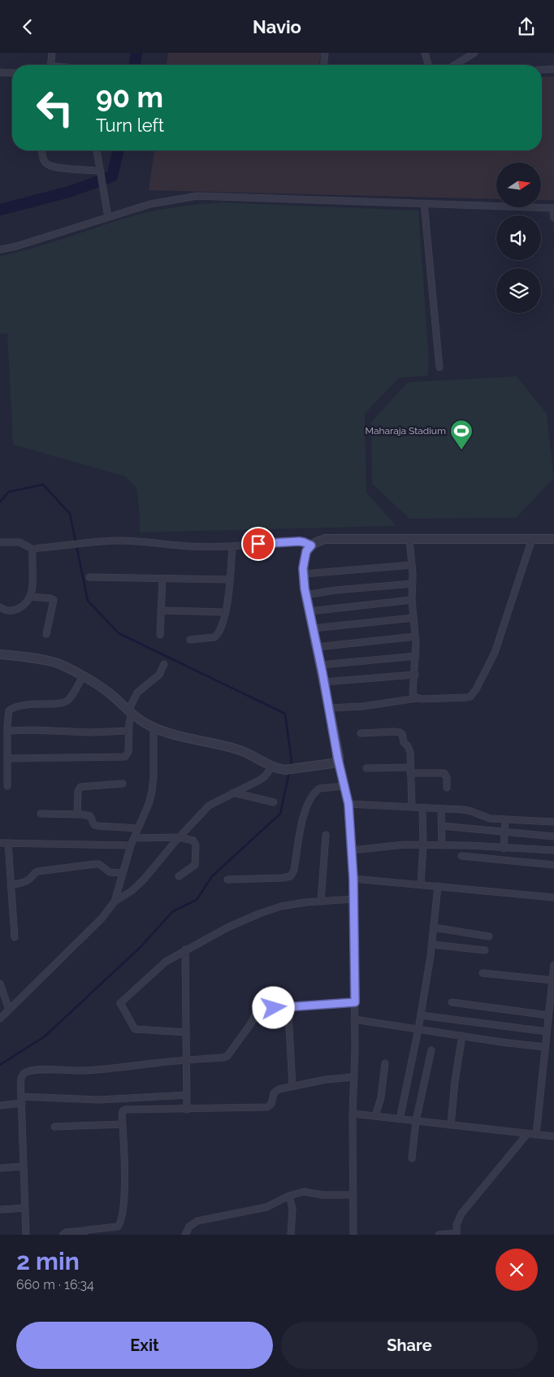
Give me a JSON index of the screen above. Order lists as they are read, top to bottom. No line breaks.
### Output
{"places":{"sports":["Maharaja Stadium"]},"north":"right","page":{"header":"Navio","turn":["90 m","Turn left"],"heading":["2 min","660 m · 16:34"],"buttons":["Exit","Share"]}}
